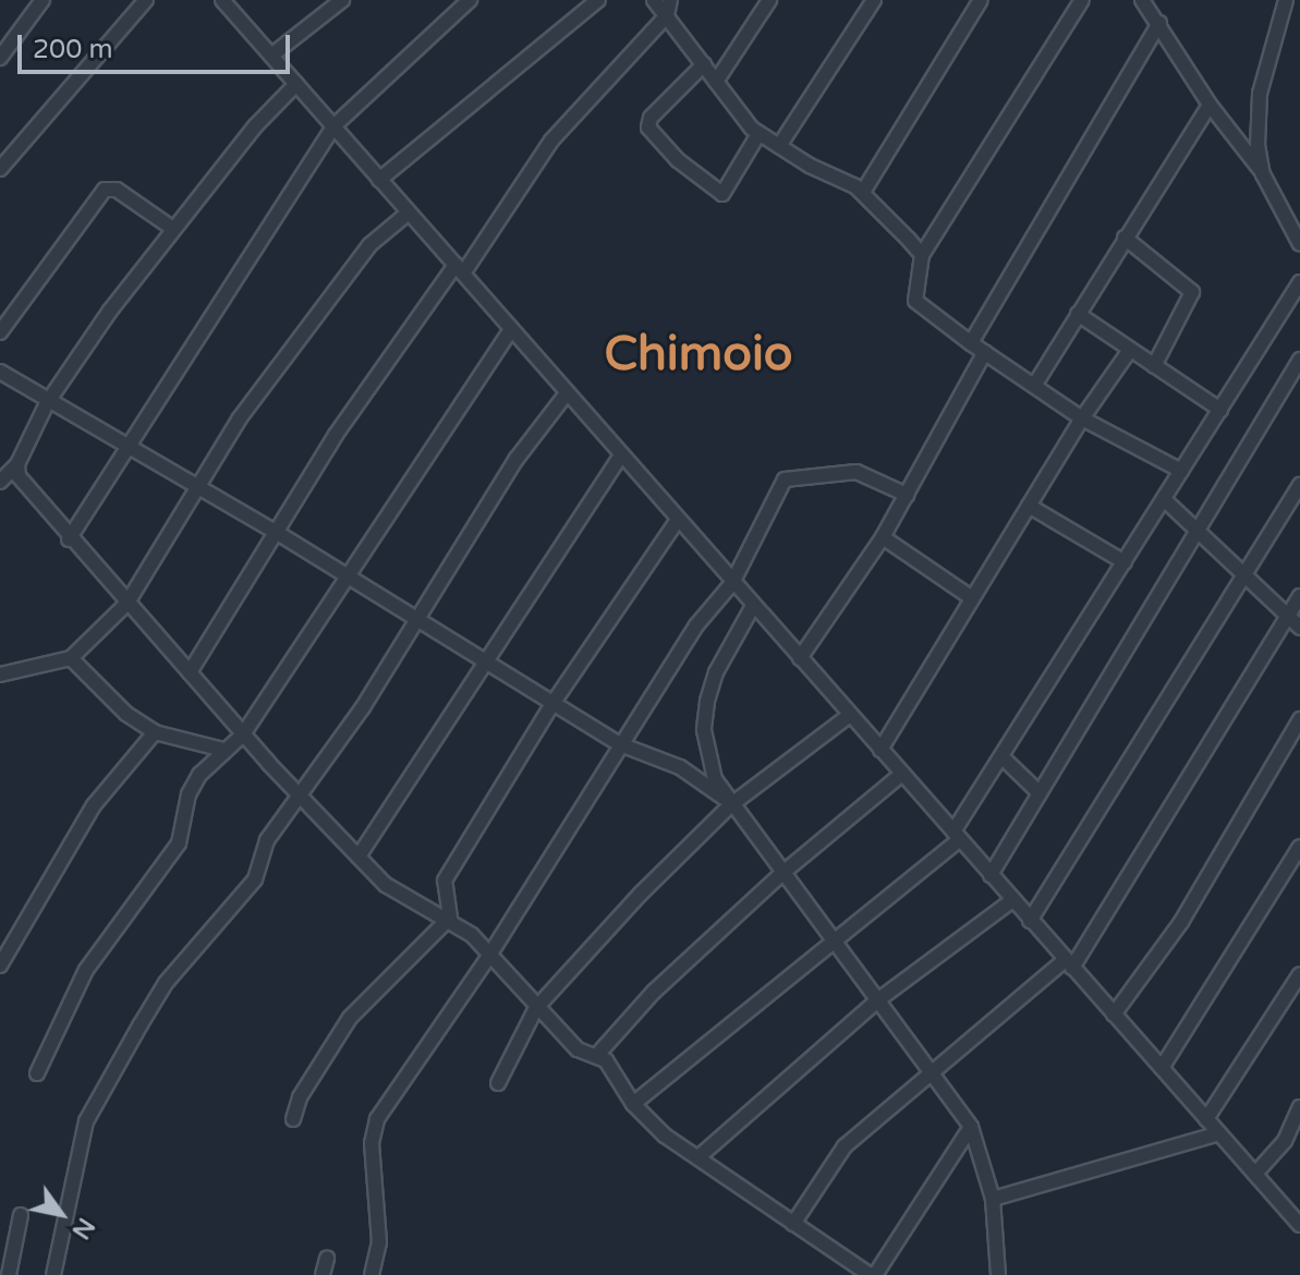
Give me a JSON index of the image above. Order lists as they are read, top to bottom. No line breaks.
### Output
{"districts":["Chimoio"],"scale_bar":"200 m","north":"bottom right"}
